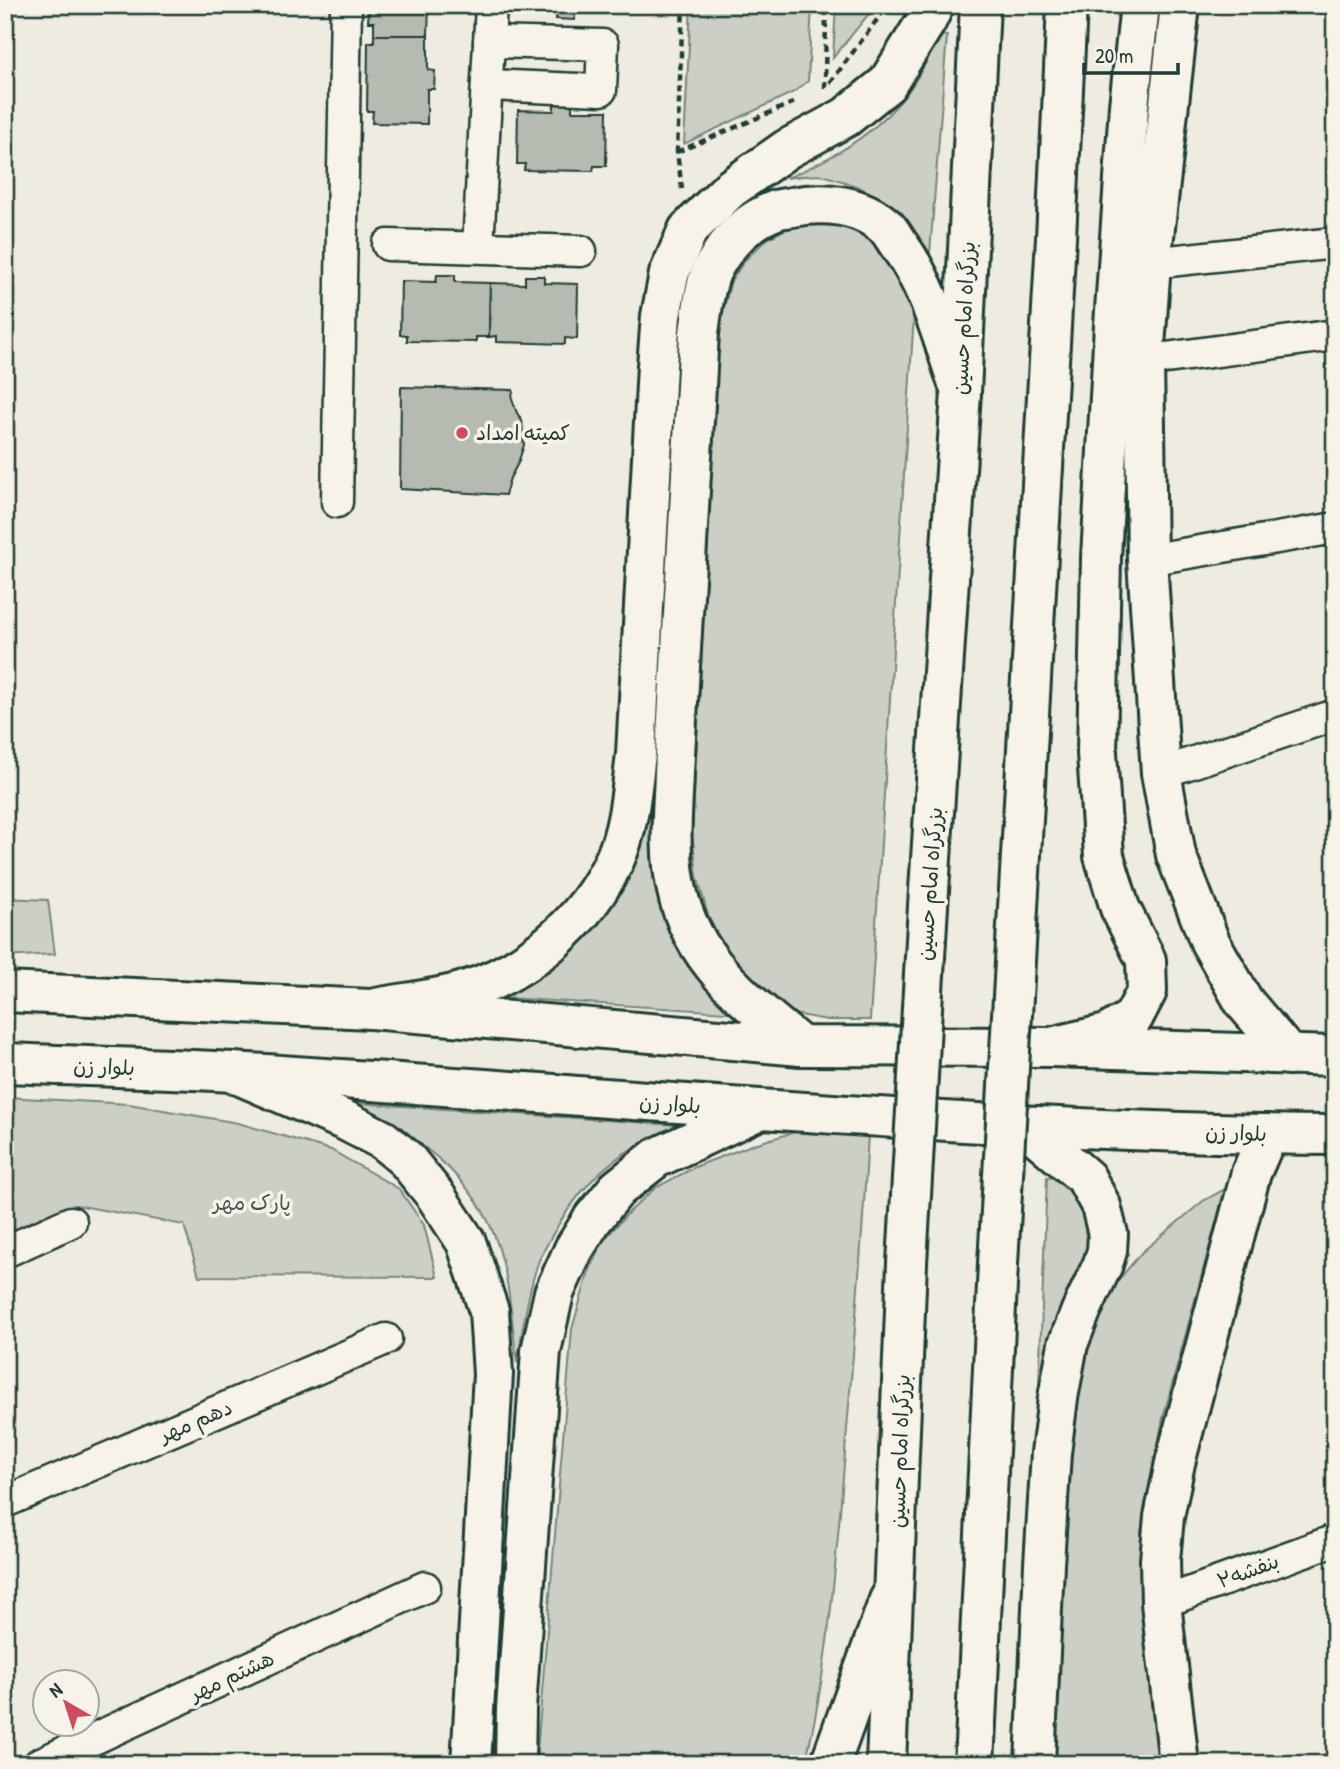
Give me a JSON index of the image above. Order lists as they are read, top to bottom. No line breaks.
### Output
{"streets":{"main road":["بزرگراه امام حسین","بلوار زن"],"street":["دهم مهر","بنفشه۲","هشتم مهر"]},"parks":["پارک مهر"],"places":["کمیته امداد"],"scale_bar":"20 m","north":"top left"}
